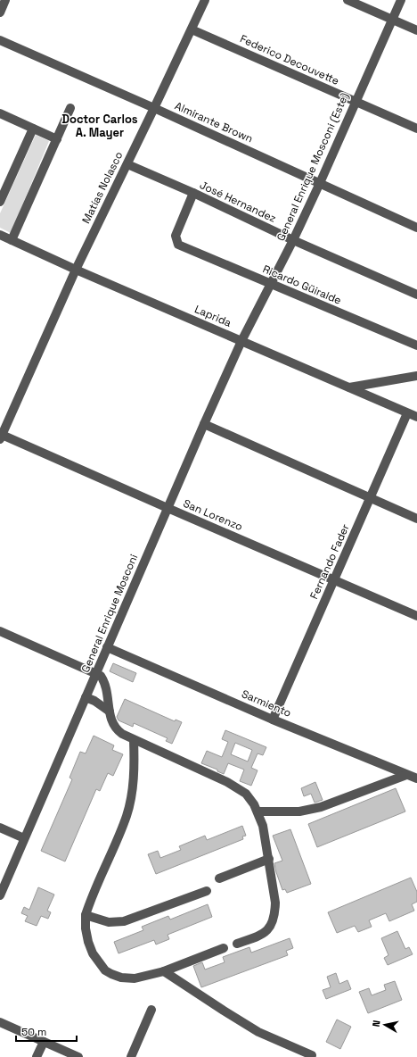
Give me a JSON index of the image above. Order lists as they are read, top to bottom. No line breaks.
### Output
{"streets":{"street":["Federico Decouvette","Almirante Brown","General Enrique Mosconi (Este)","Matías Nolasco","José Hernandez","Ricardo Güiralde","Laprida","San Lorenzo","Fernando Fader","General Enrique Mosconi","Sarmiento"]},"crossings":[["Federico Decouvette","General Enrique Mosconi (Este)"],["Federico Decouvette","Matías Nolasco"],["Almirante Brown","General Enrique Mosconi (Este)"],["Almirante Brown","Matías Nolasco"],["General Enrique Mosconi (Este)","José Hernandez"],["General Enrique Mosconi (Este)","Ricardo Güiralde"],["General Enrique Mosconi (Este)","Laprida"],["General Enrique Mosconi (Este)","General Enrique Mosconi"],["Matías Nolasco","José Hernandez"],["Matías Nolasco","Laprida"],["Matías Nolasco","San Lorenzo"],["José Hernandez","Ricardo Güiralde"],["Laprida","Fernando Fader"],["Laprida","General Enrique Mosconi"],["San Lorenzo","Fernando Fader"],["San Lorenzo","General Enrique Mosconi"],["Fernando Fader","Sarmiento"],["General Enrique Mosconi","Sarmiento"]],"districts":["Doctor Carlos A. Mayer"],"scale_bar":"50 m","north":"left"}
